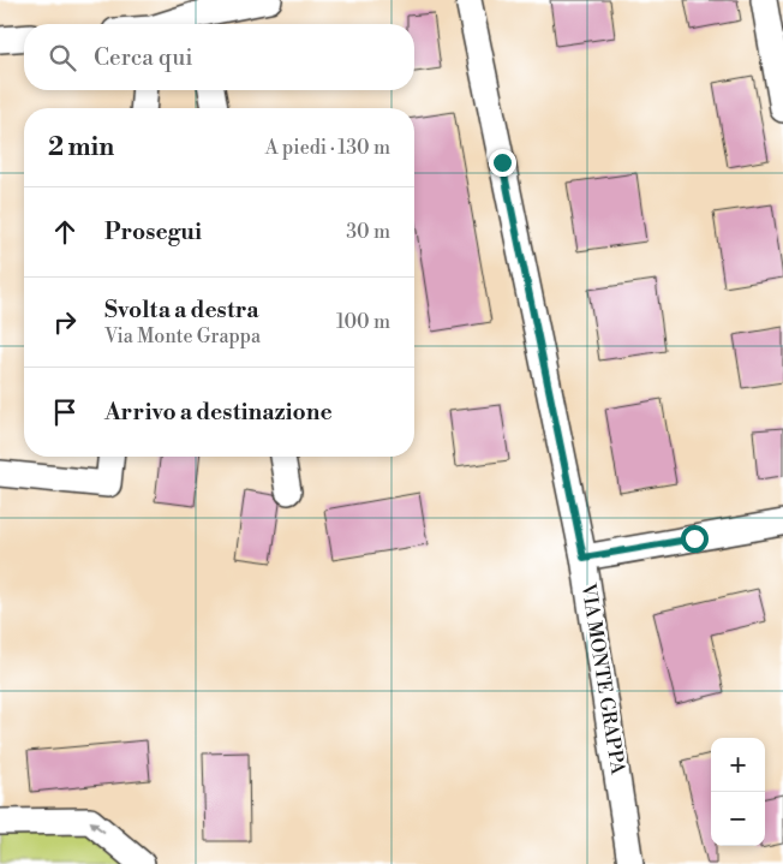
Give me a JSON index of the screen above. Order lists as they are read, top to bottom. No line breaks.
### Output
{"streets":{"street":["VIA MONTE GRAPPA"]},"page":{"search":"Cerca qui","heading":["2 min","A piedi · 130 m"],"list":[["Prosegui","30 m"],["Svolta a destra","Via Monte Grappa","100 m"],"Arrivo a destinazione"],"map_buttons":["+","−"]}}
